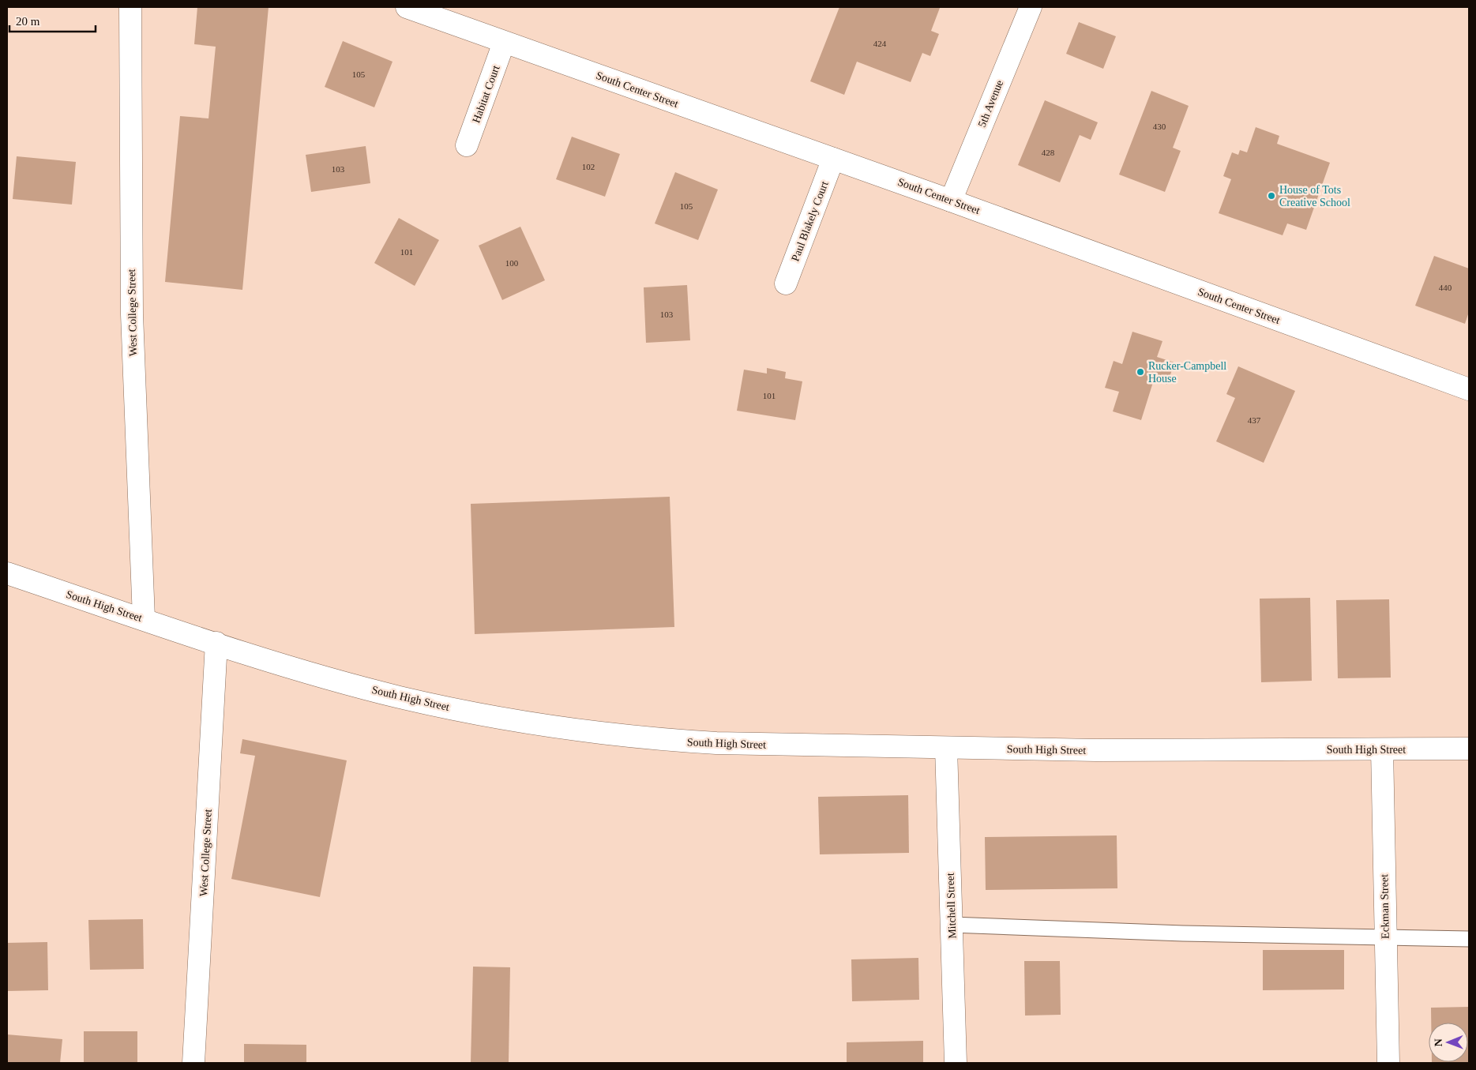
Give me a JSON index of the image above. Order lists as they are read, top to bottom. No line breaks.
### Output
{"streets":{"street":["South Center Street","Habitat Court","5th Avenue","Paul Blakely Court","West College Street","South High Street","Mitchell Street","Eckman Street"]},"crossings":[["South Center Street","Habitat Court"],["South Center Street","5th Avenue"],["South Center Street","Paul Blakely Court"],["West College Street","South High Street"],["South High Street","Mitchell Street"],["South High Street","Eckman Street"]],"places":["House of Tots Creative School","Rucker-Campbell House"],"house_numbers":["424","105","430","428","102","103","105","101","100","440","103","101","437"],"scale_bar":"20 m","north":"left"}
